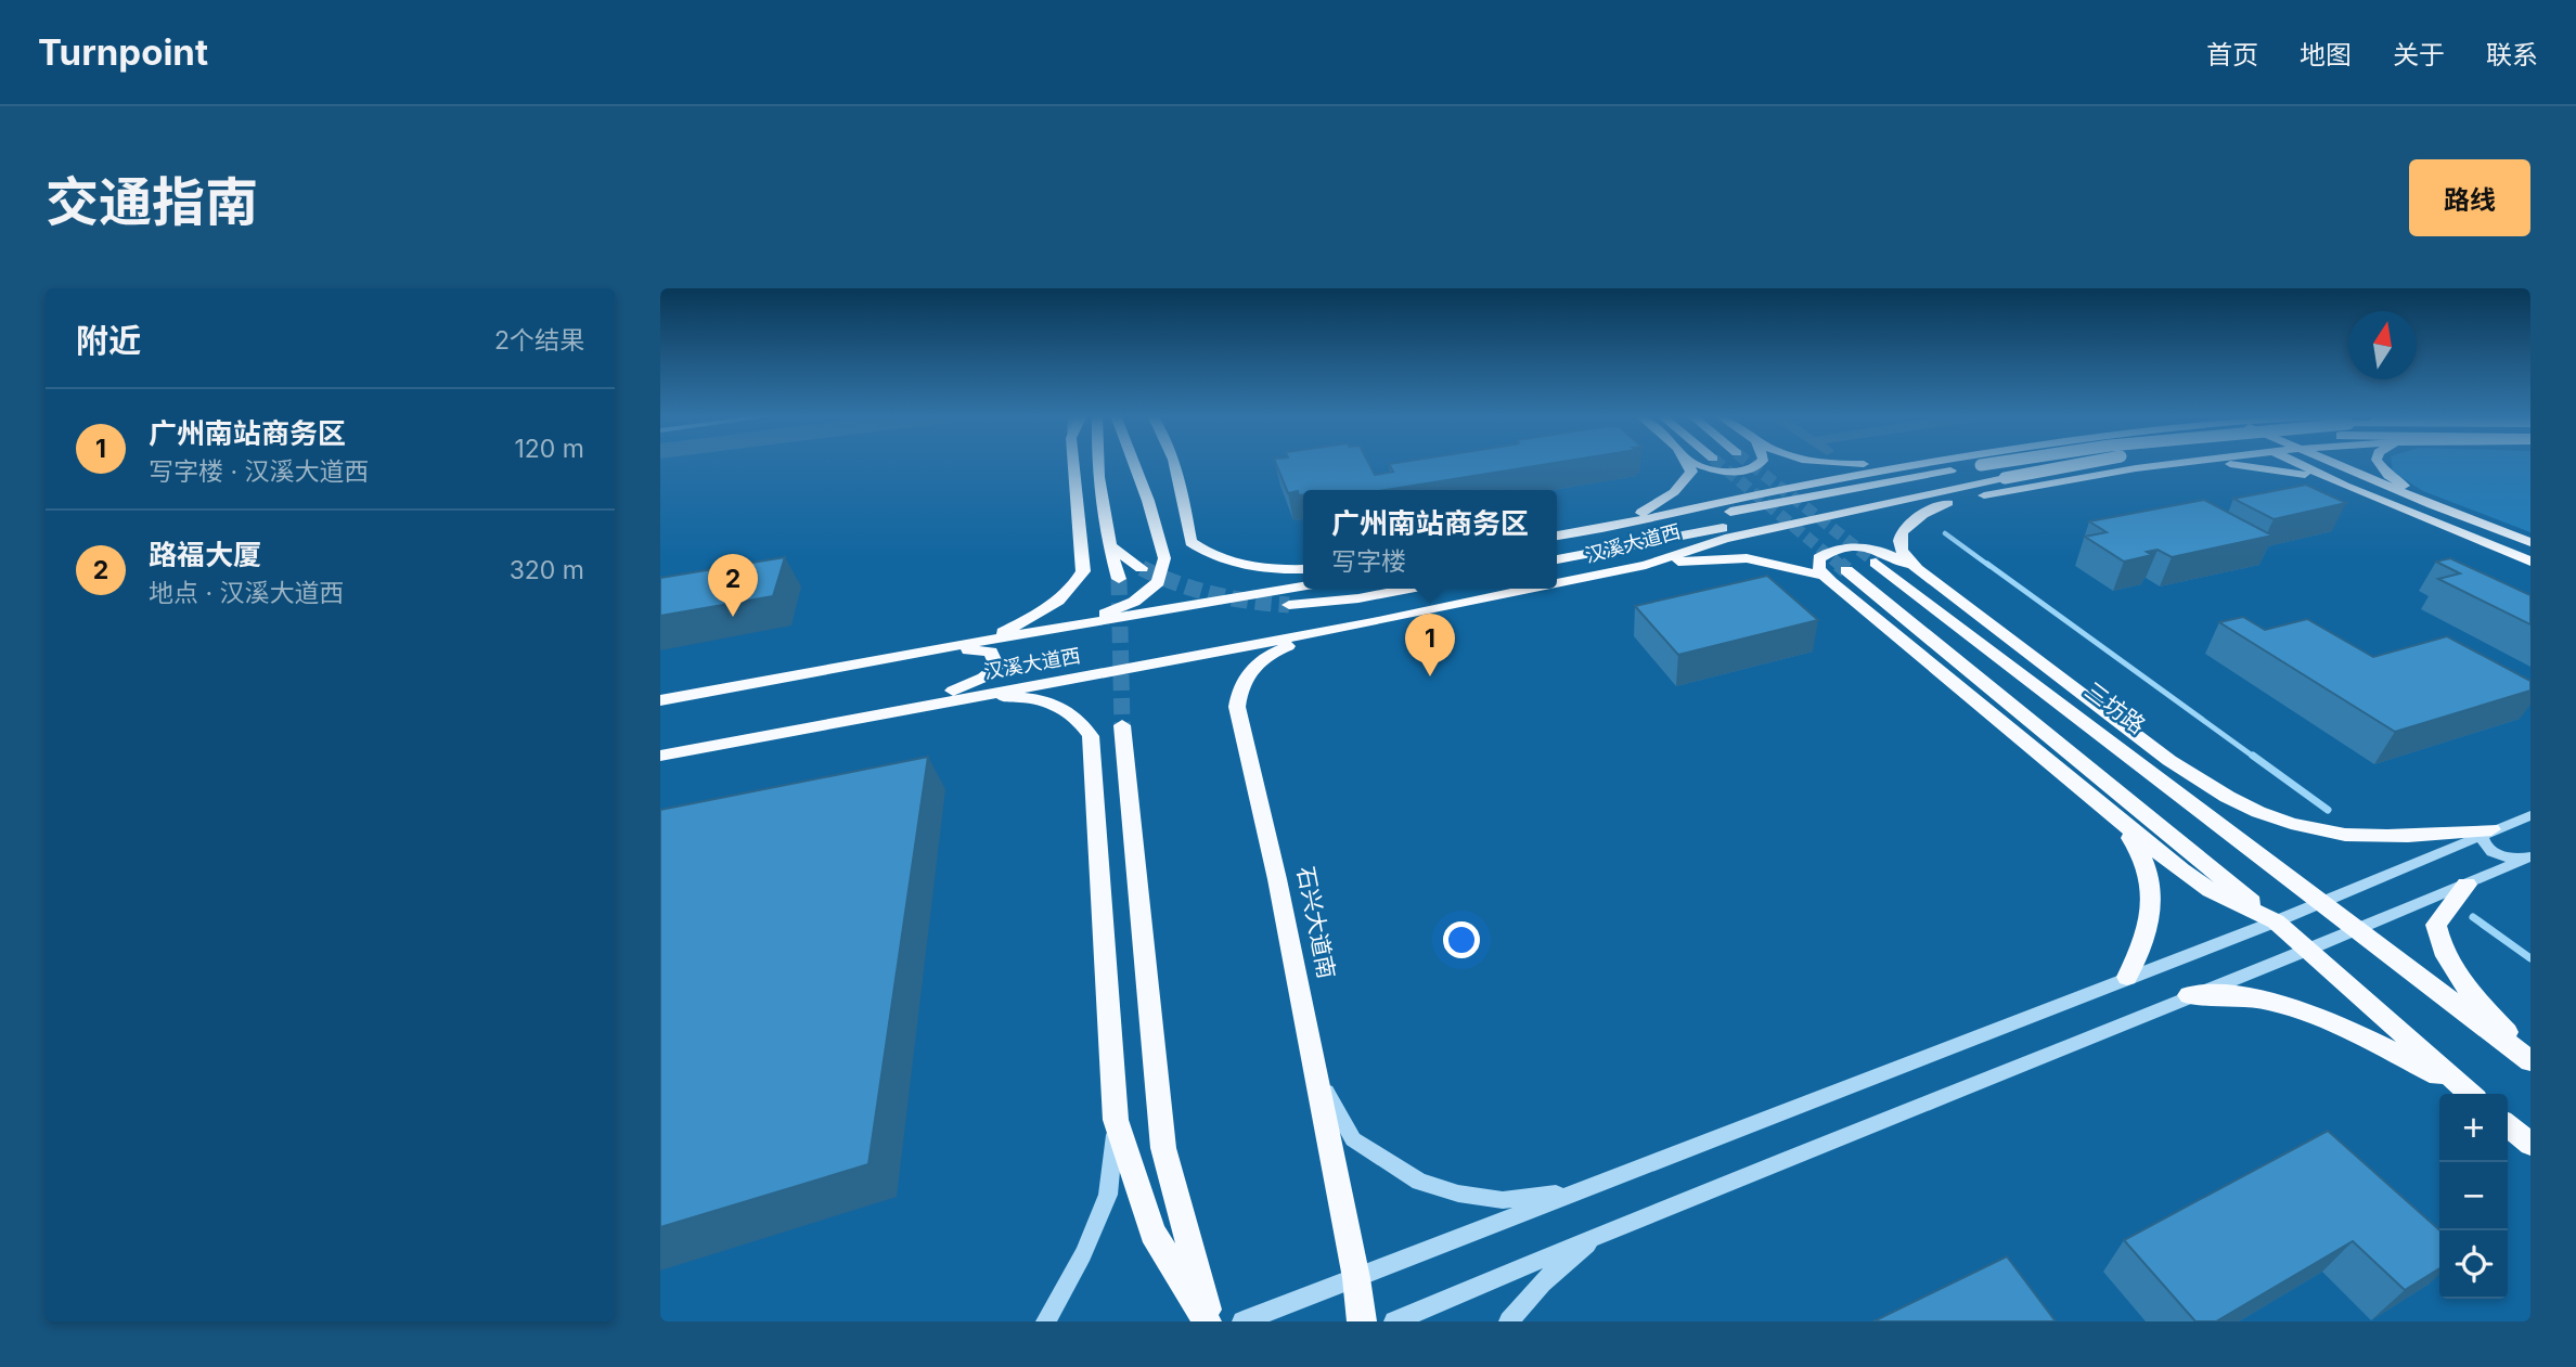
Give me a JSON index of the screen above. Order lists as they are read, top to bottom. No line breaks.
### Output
{"streets":{"main road":["汉溪大道西","三坊路","石兴大道南"]},"crossings":[["汉溪大道西","石兴大道南"]],"north":"top","page":{"header":"Turnpoint","nav":["首页","地图","关于","联系"],"title":"交通指南","buttons":"路线","heading":["附近","2个结果"],"list":[{"mark":"1","name":"广州南站商务区","note":"写字楼 · 汉溪大道西","value":"120 m"},{"mark":"2","name":"路福大厦","note":"地点 · 汉溪大道西","value":"320 m"}],"popup":["广州南站商务区","写字楼"],"pins":["2","1"],"map_buttons":["+","−"]}}
